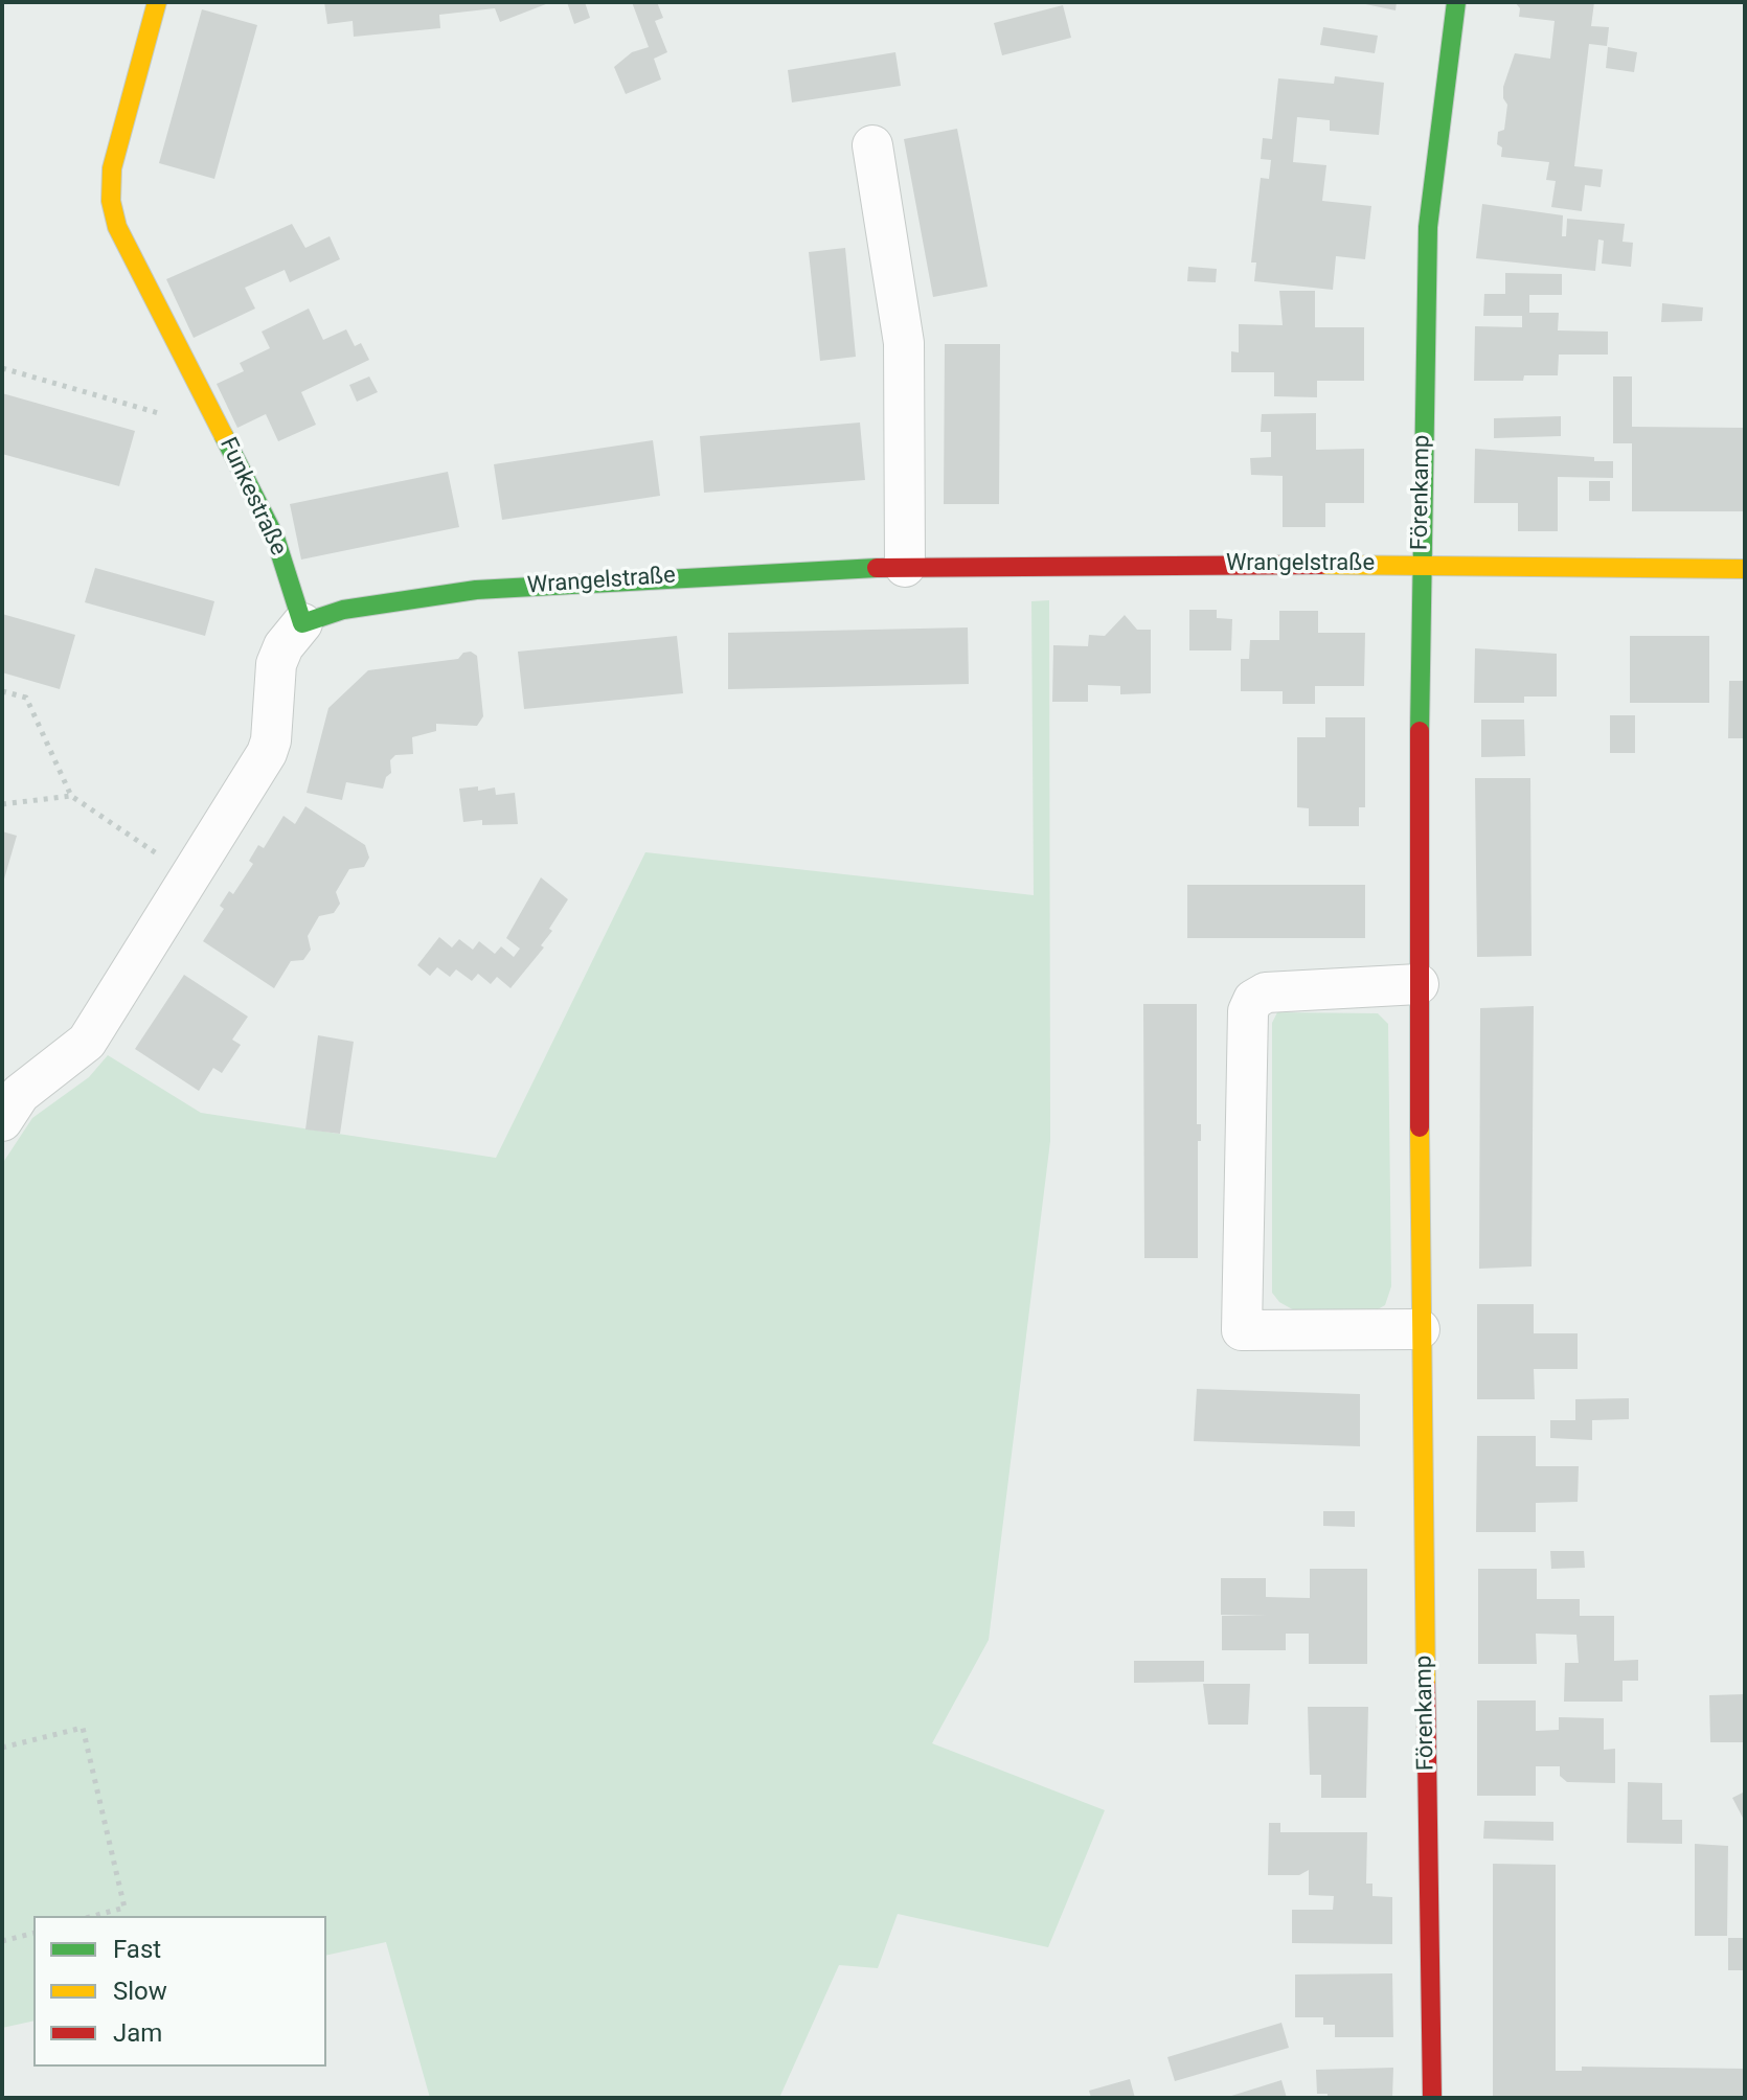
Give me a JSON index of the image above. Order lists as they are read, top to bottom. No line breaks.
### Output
{"streets":{"street":["Förenkamp","Funkestraße","Wrangelstraße"]},"crossings":[["Förenkamp","Wrangelstraße"],["Funkestraße","Wrangelstraße"]],"legend":["Fast","Slow","Jam"]}
